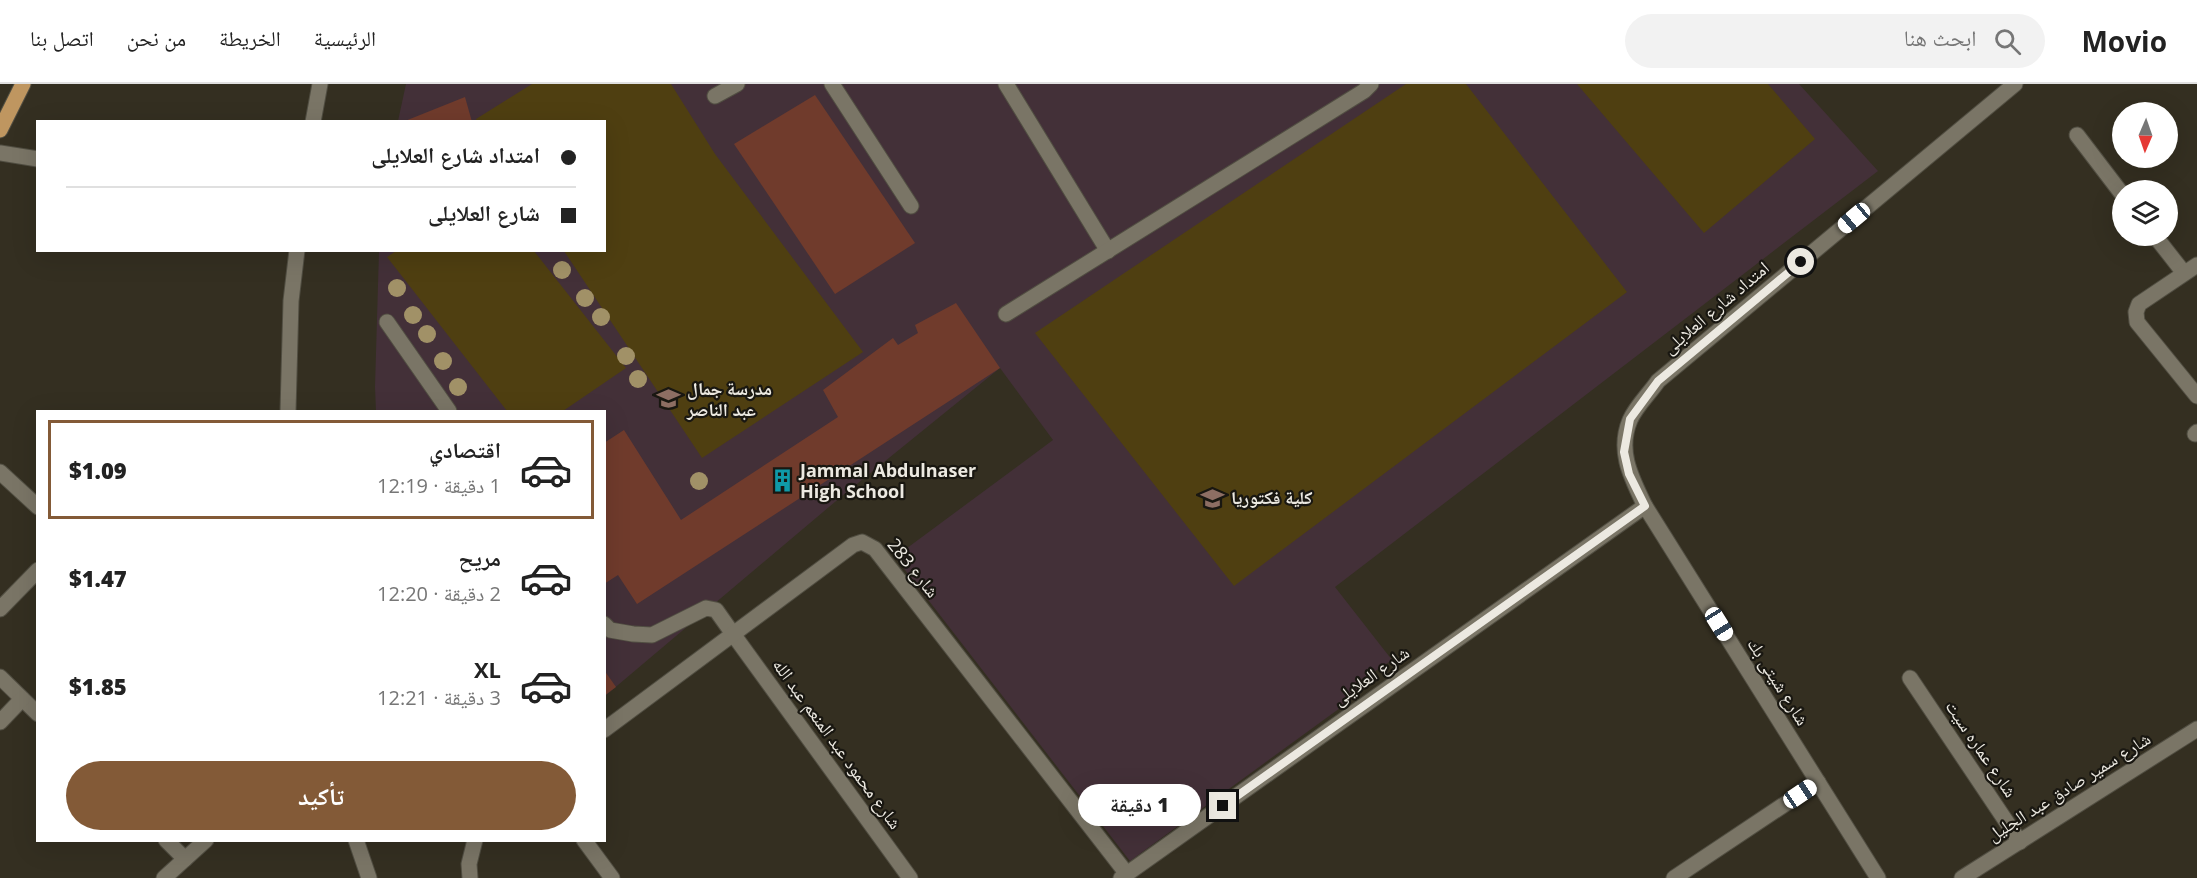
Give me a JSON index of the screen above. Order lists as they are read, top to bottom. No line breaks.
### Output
{"streets":{"street":["امتداد شارع العلايلى","شارع 283","شارع العلايلى","شارع شيتى بك","شارع محمود عبد المنعم عبد الله","شارع عماره سيت","شارع سمير صادق عبد الجليل"]},"crossings":[["امتداد شارع العلايلى","شارع العلايلى"],["امتداد شارع العلايلى","شارع شيتى بك"],["شارع 283","شارع العلايلى"],["شارع 283","شارع محمود عبد المنعم عبد الله"],["شارع العلايلى","شارع شيتى بك"],["شارع عماره سيت","شارع سمير صادق عبد الجليل"]],"places":{"school or university":["مدرسة جمال عبد الناصر","كلية فكتوريا"],"building":["Jammal Abdulnaser High School"]},"north":"bottom","page":{"header":"Movio","search":"ابحث هنا","nav":["الرئيسية","الخريطة","من نحن","اتصل بنا"],"banner":["امتداد شارع العلايلى","شارع العلايلى"],"list":[{"name":"اقتصادي","note":"1 دقيقة · 12:19","value":"$1.09"},{"name":"مريح","note":"2 دقيقة · 12:20","value":"$1.47"},{"name":"XL","note":"3 دقيقة · 12:21","value":"$1.85"}],"buttons":"تأكيد","bubble":"1 دقيقة"}}
